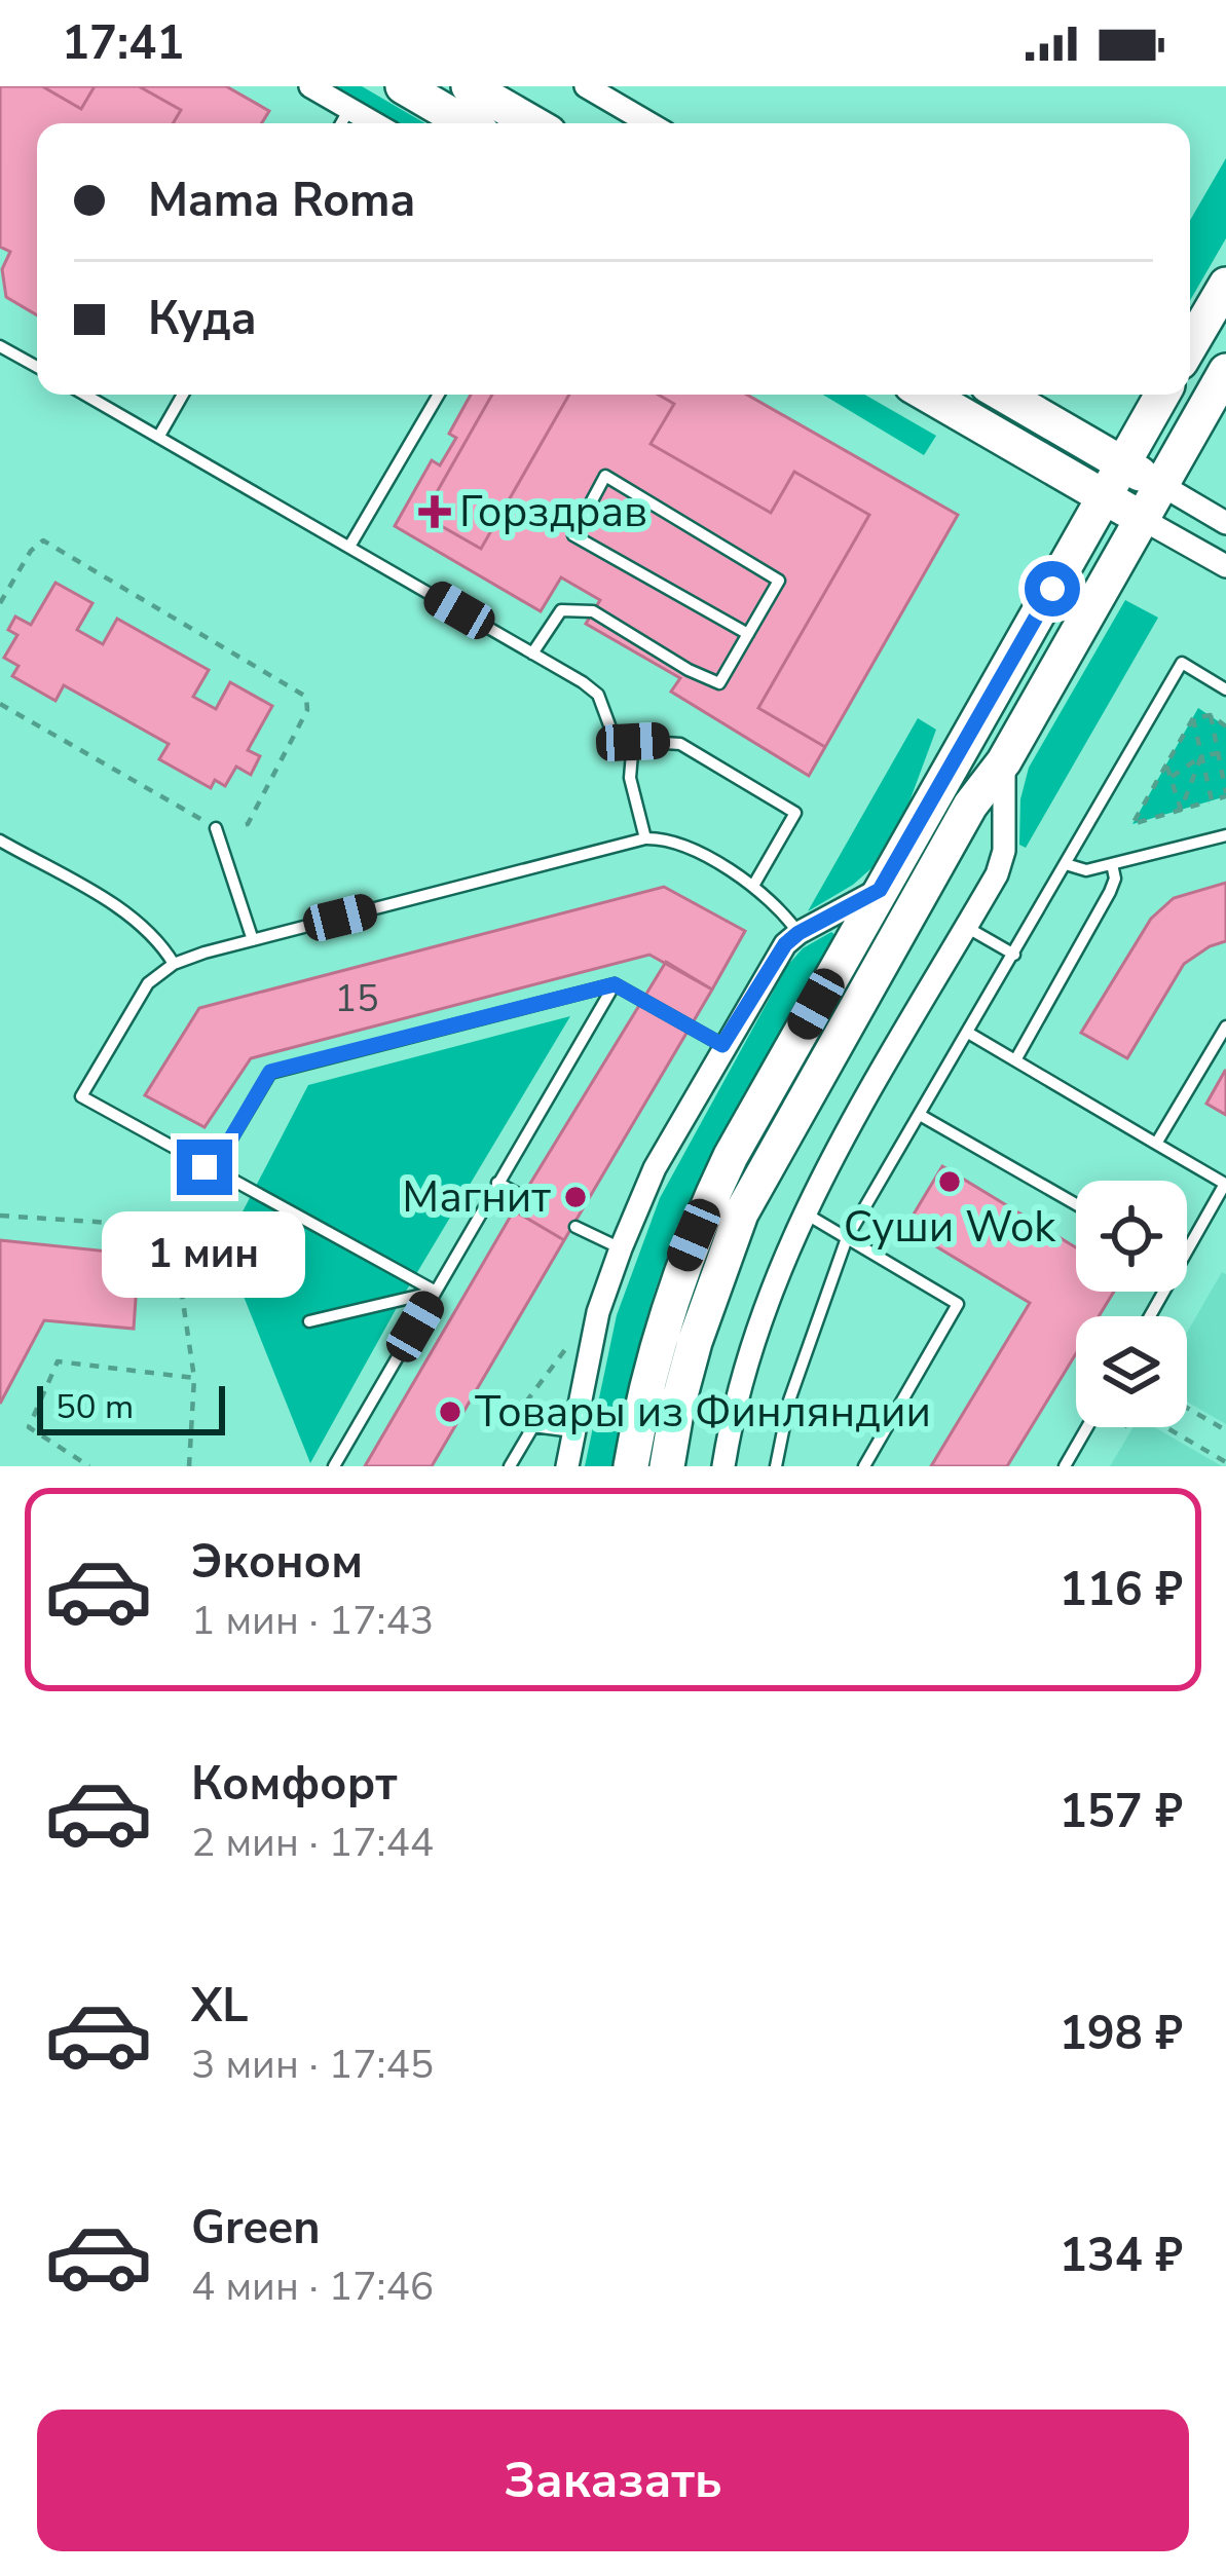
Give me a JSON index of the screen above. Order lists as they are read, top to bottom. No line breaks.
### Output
{"places":{"health":["Горздрав"],"other":["Суши Wok","Магнит","Товары из Финляндии"]},"house_numbers":["15"],"scale_bar":"50 m","page":{"status":"17:41","banner":["Mama Roma","Куда"],"bubble":"1 мин","scale":"50 m","list":[{"name":"Эконом","note":"1 мин · 17:43","value":"116 ₽"},{"name":"Комфорт","note":"2 мин · 17:44","value":"157 ₽"},{"name":"XL","note":"3 мин · 17:45","value":"198 ₽"},{"name":"Green","note":"4 мин · 17:46","value":"134 ₽"}],"buttons":"Заказать"}}
